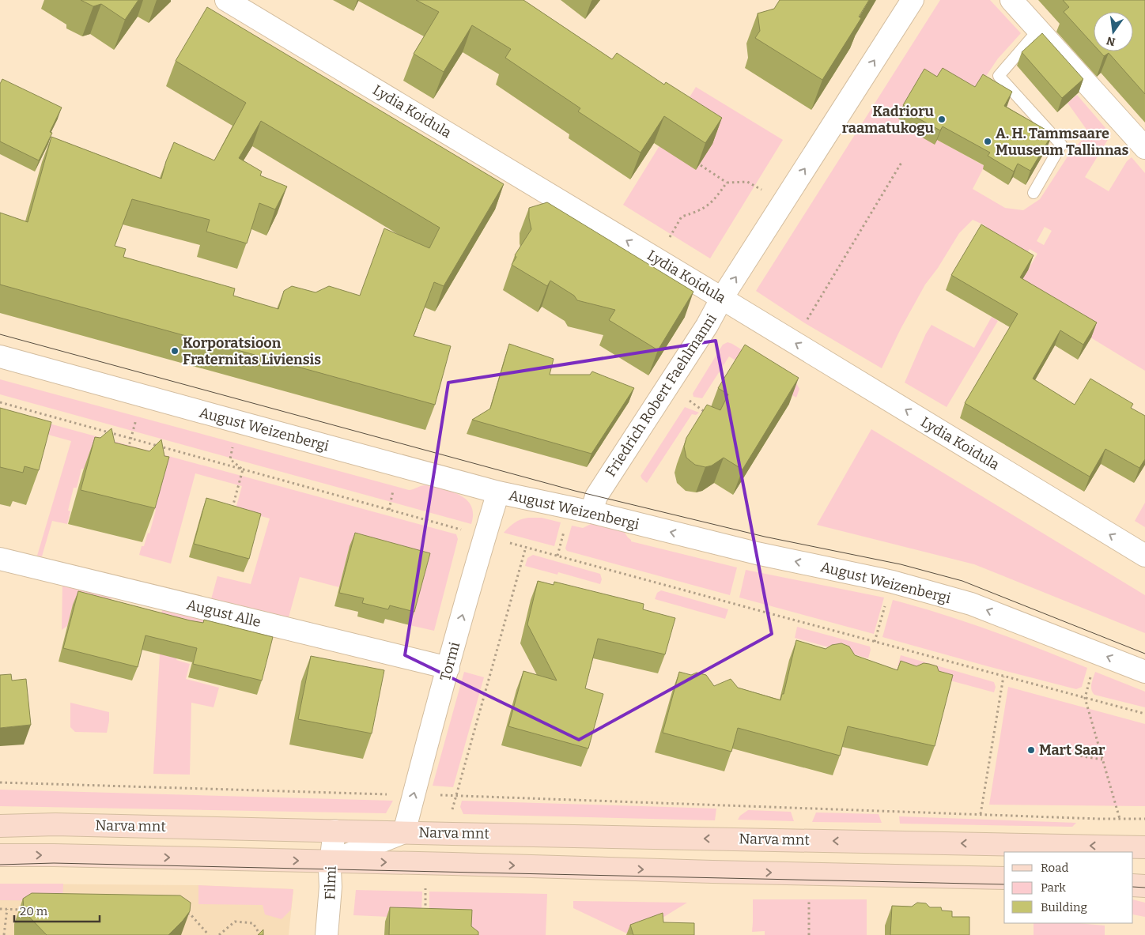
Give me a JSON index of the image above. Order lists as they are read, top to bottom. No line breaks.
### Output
{"streets":{"main road":["Narva mnt"],"street":["Lydia Koidula","Friedrich Robert Faehlmanni","August Weizenbergi","August Alle","Tormi","Filmi"]},"crossings":[["Lydia Koidula","Friedrich Robert Faehlmanni"],["Friedrich Robert Faehlmanni","August Weizenbergi"],["August Weizenbergi","Tormi"],["August Alle","Tormi"],["Tormi","Narva mnt"],["Narva mnt","Filmi"]],"one_way":["Lydia Koidula","Friedrich Robert Faehlmanni","August Weizenbergi","Tormi"],"places":["Kadrioru raamatukogu","A. H. Tammsaare Muuseum Tallinnas","Korporatsioon Fraternitas Liviensis","Mart Saar"],"legend":["Road","Park","Building"],"scale_bar":"20 m","north":"bottom"}
